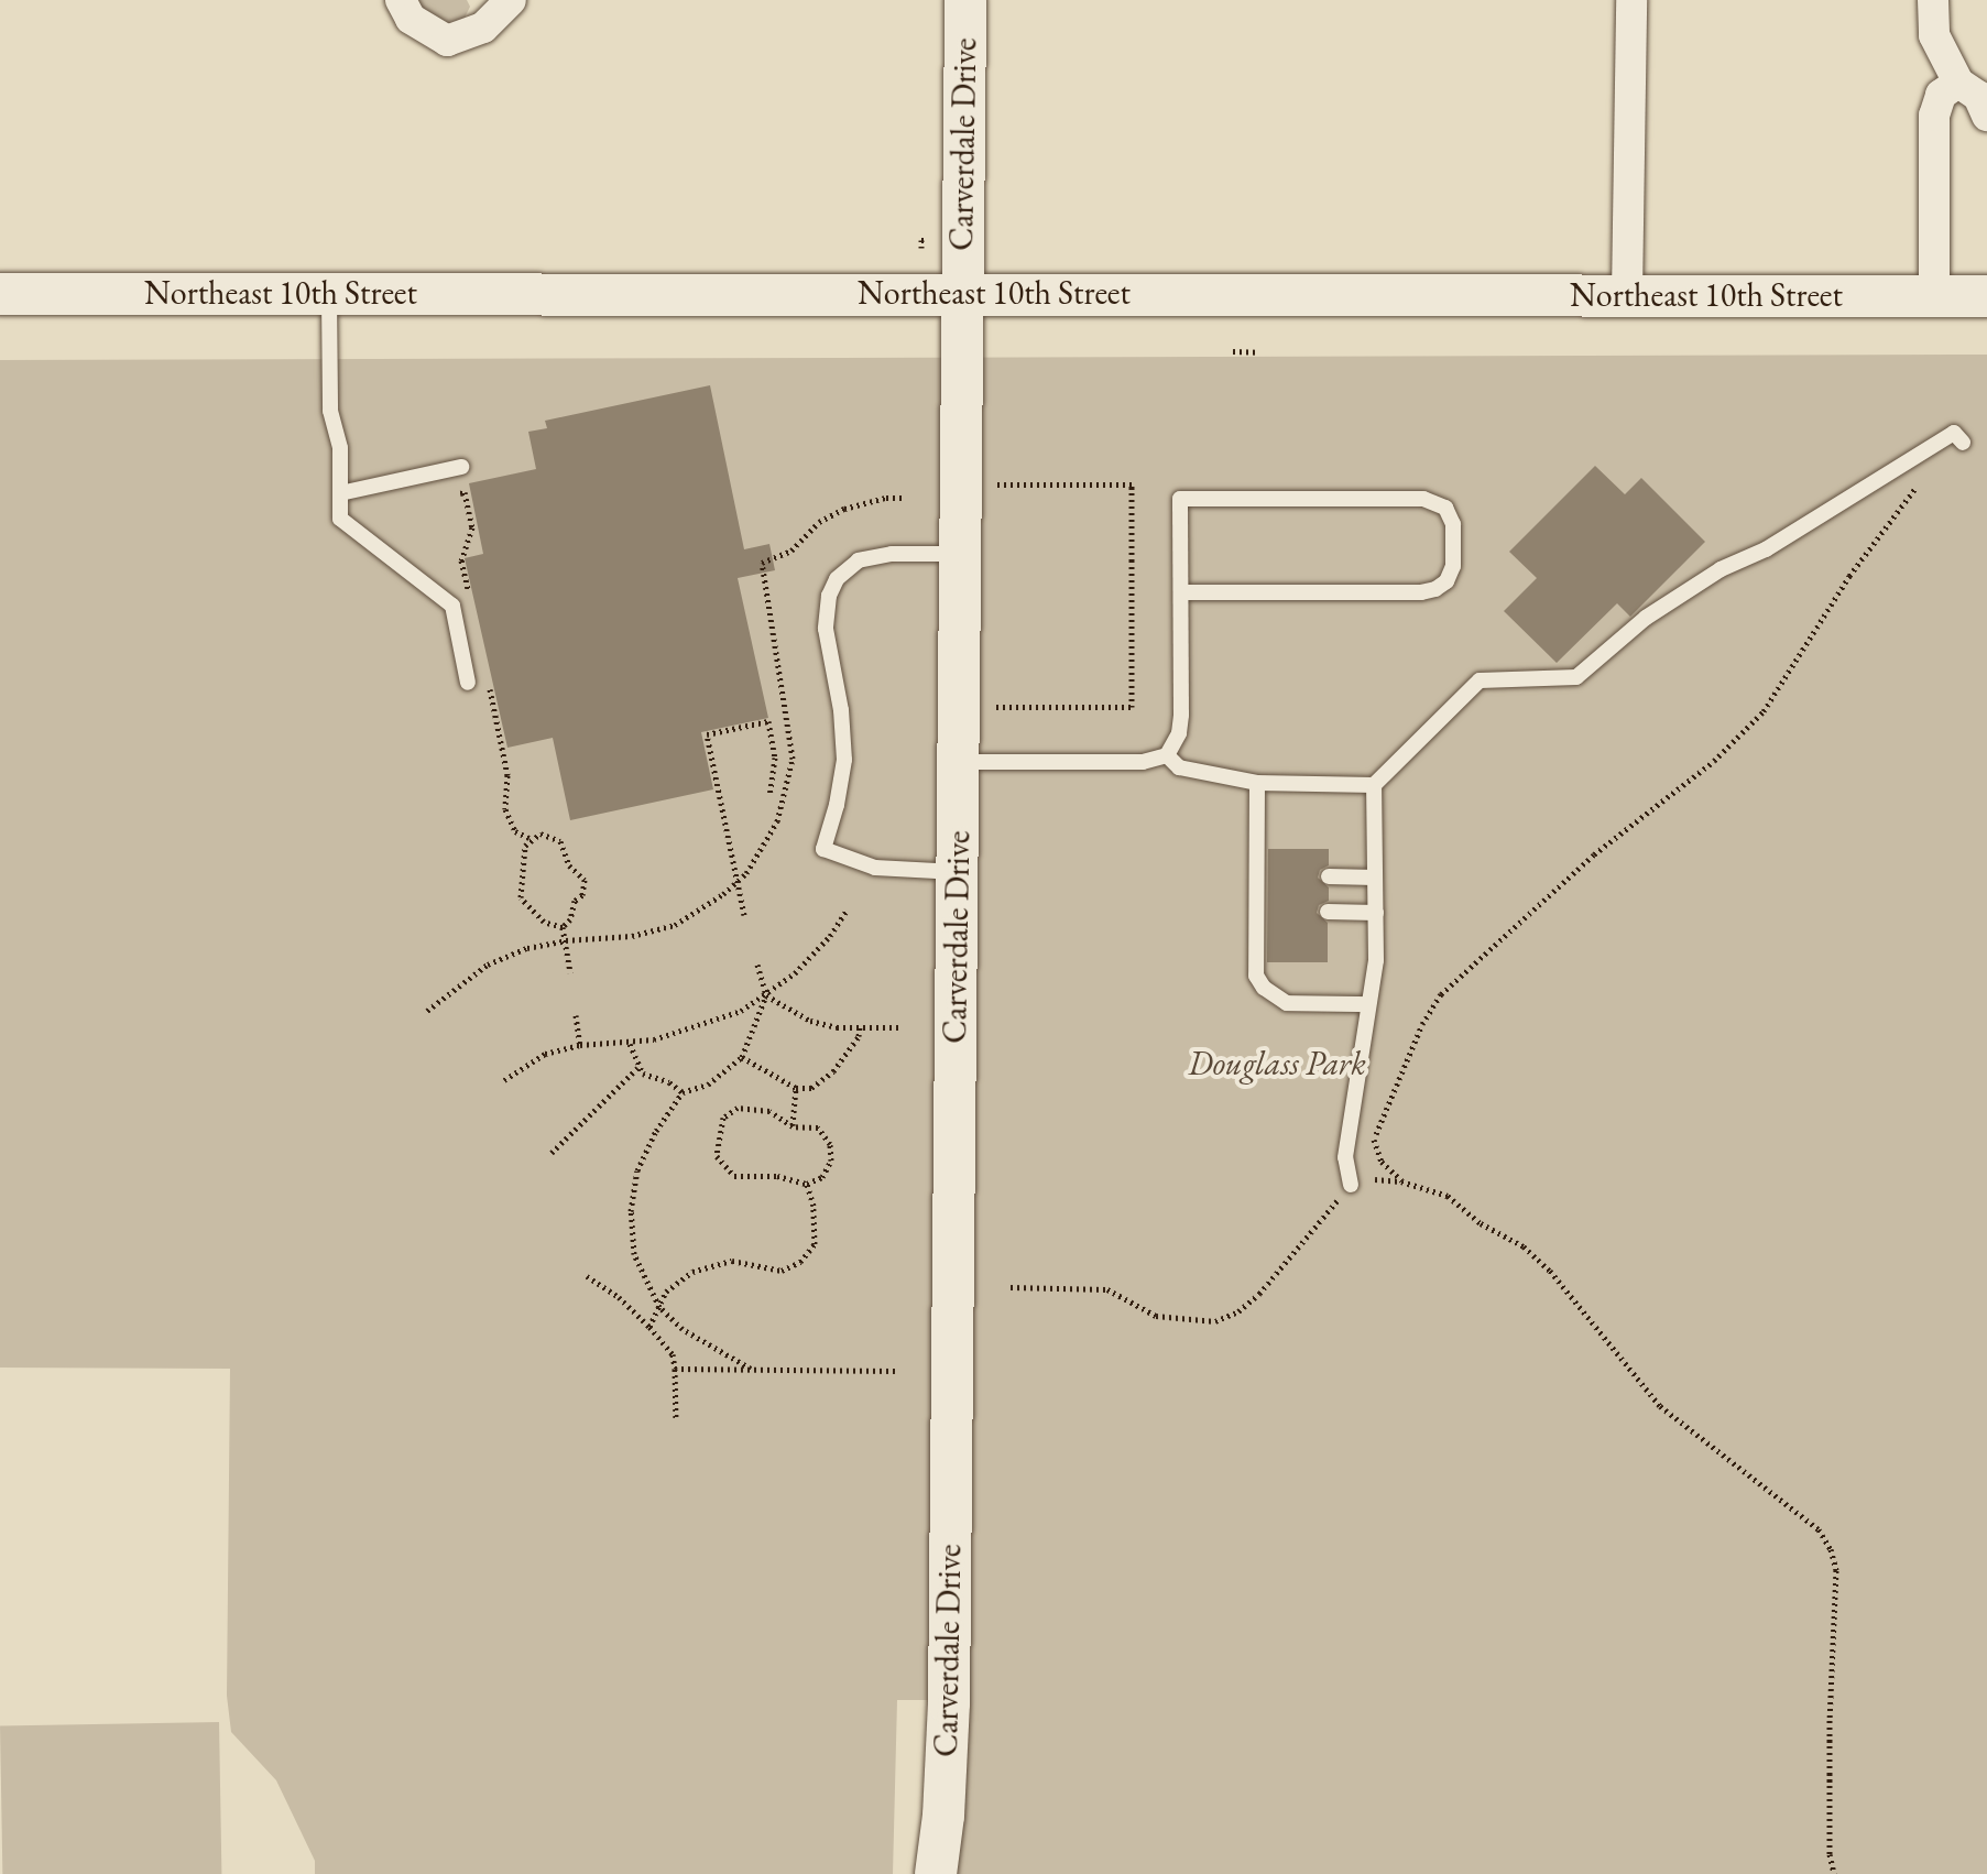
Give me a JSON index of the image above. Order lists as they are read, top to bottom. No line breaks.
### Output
{"streets":{"main road":["Carverdale Drive","Northeast 10th Street"]},"crossings":[["Carverdale Drive","Northeast 10th Street"]],"parks":["Douglass Park"]}
